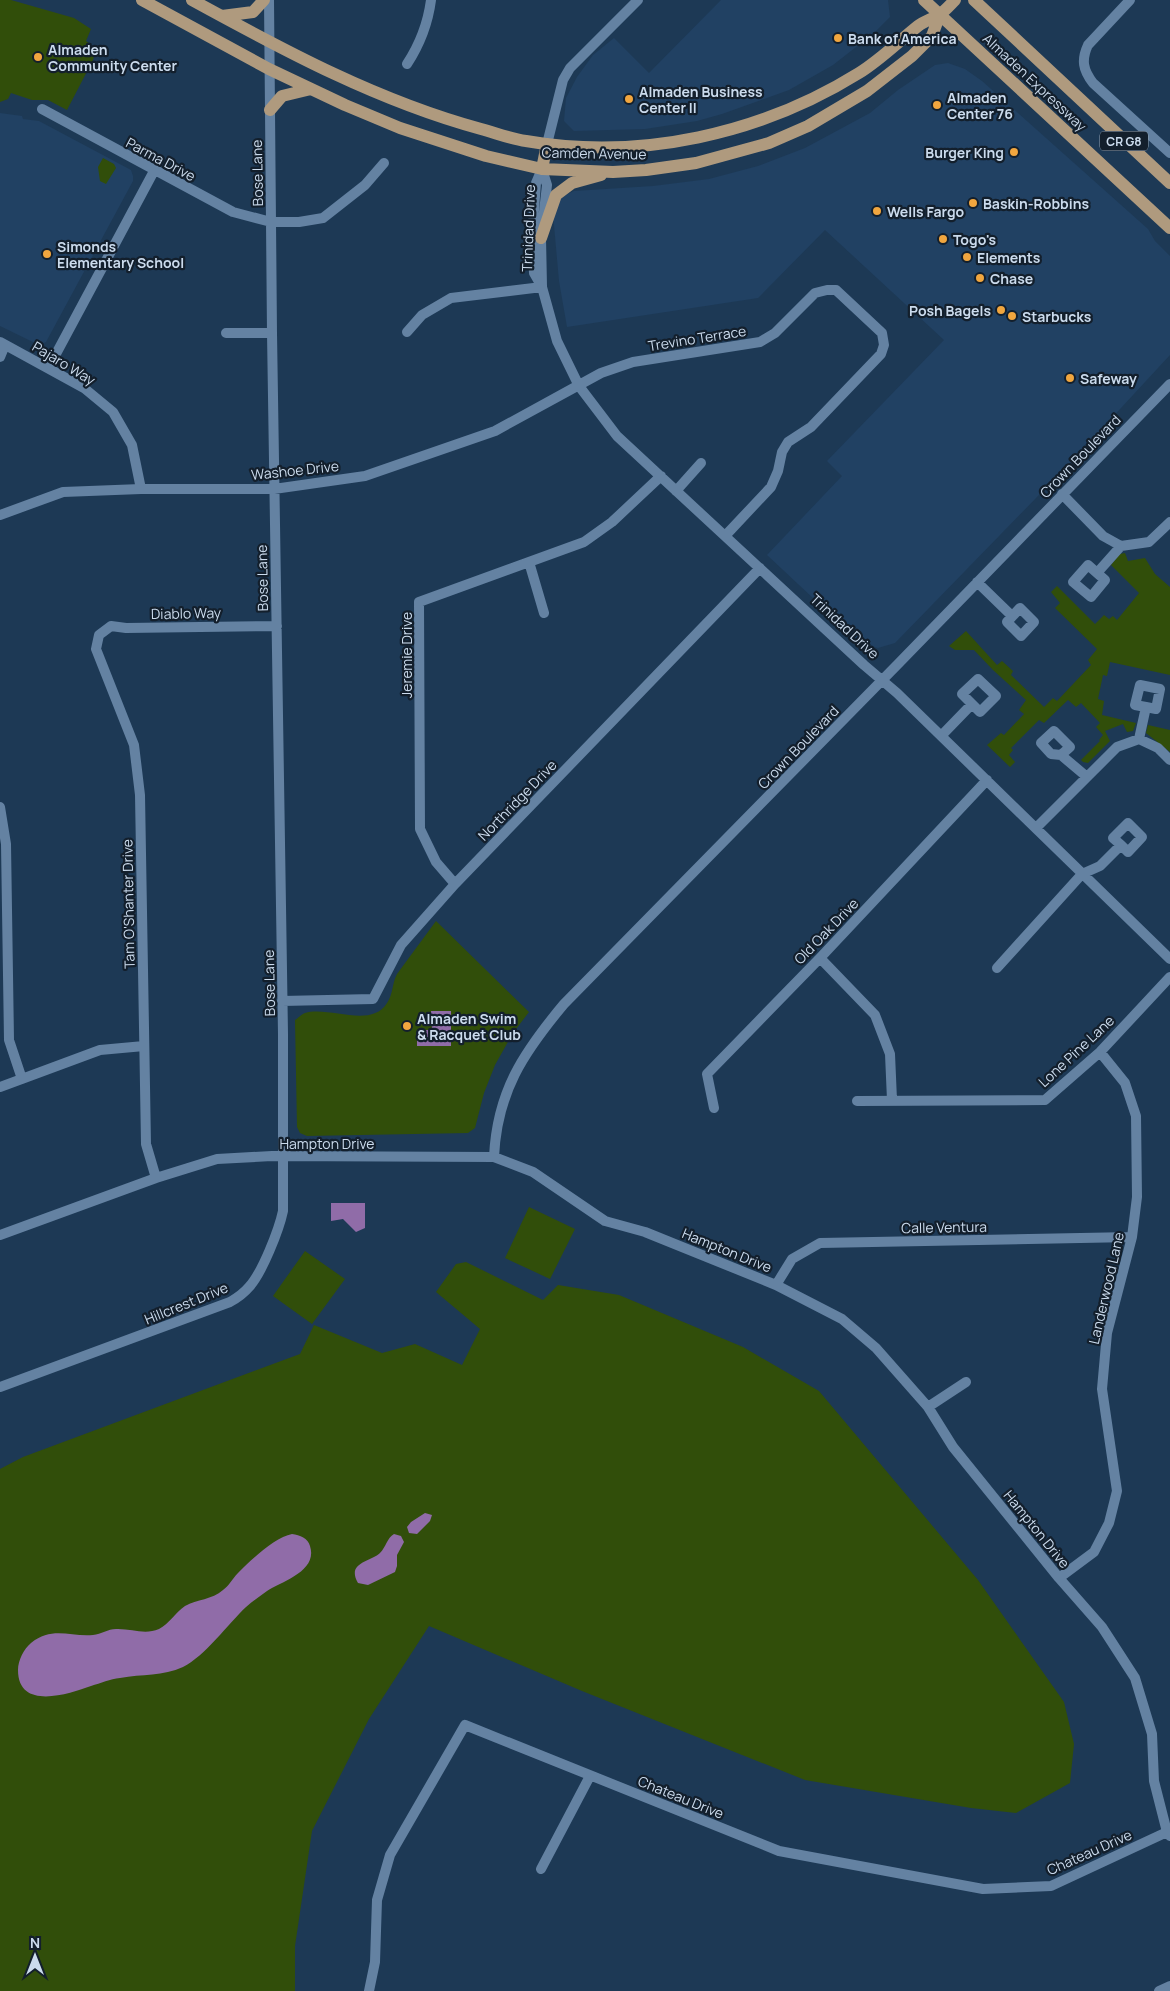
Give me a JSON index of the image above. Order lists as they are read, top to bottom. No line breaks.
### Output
{"streets":{"main road":["Almaden Expressway","CR G8","Camden Avenue","Trinidad Drive"],"street":["Parma Drive","Bose Lane","Trevino Terrace","Pajaro Way","Crown Boulevard","Washoe Drive","Diablo Way","Jeremie Drive","Northridge Drive","Tam O'Shanter Drive","Old Oak Drive","Lone Pine Lane","Hampton Drive","Calle Ventura","Landerwood Lane","Hillcrest Drive","Chateau Drive"]},"crossings":[["Almaden Expressway","Camden Avenue"],["Camden Avenue","Bose Lane"],["Camden Avenue","Trinidad Drive"],["Parma Drive","Bose Lane"],["Bose Lane","Washoe Drive"],["Bose Lane","Diablo Way"],["Bose Lane","Northridge Drive"],["Bose Lane","Hampton Drive"],["Bose Lane","Hillcrest Drive"],["Trinidad Drive","Trevino Terrace"],["Trinidad Drive","Crown Boulevard"],["Trinidad Drive","Washoe Drive"],["Trinidad Drive","Jeremie Drive"],["Trinidad Drive","Northridge Drive"],["Trinidad Drive","Old Oak Drive"],["Trevino Terrace","Washoe Drive"],["Pajaro Way","Washoe Drive"],["Crown Boulevard","Hampton Drive"],["Diablo Way","Tam O'Shanter Drive"],["Jeremie Drive","Northridge Drive"],["Tam O'Shanter Drive","Hampton Drive"],["Lone Pine Lane","Landerwood Lane"],["Hampton Drive","Calle Ventura"],["Hampton Drive","Landerwood Lane"],["Hampton Drive","Hillcrest Drive"],["Hampton Drive","Chateau Drive"],["Calle Ventura","Landerwood Lane"]],"places":["Bank of America","Almaden Community Center","Almaden Business Center II","Almaden Center 76","Burger King","Baskin-Robbins","Wells Fargo","Togo's","Simonds Elementary School","Elements","Chase","Posh Bagels","Starbucks","Safeway","Almaden Swim & Racquet Club"],"north":"top"}
